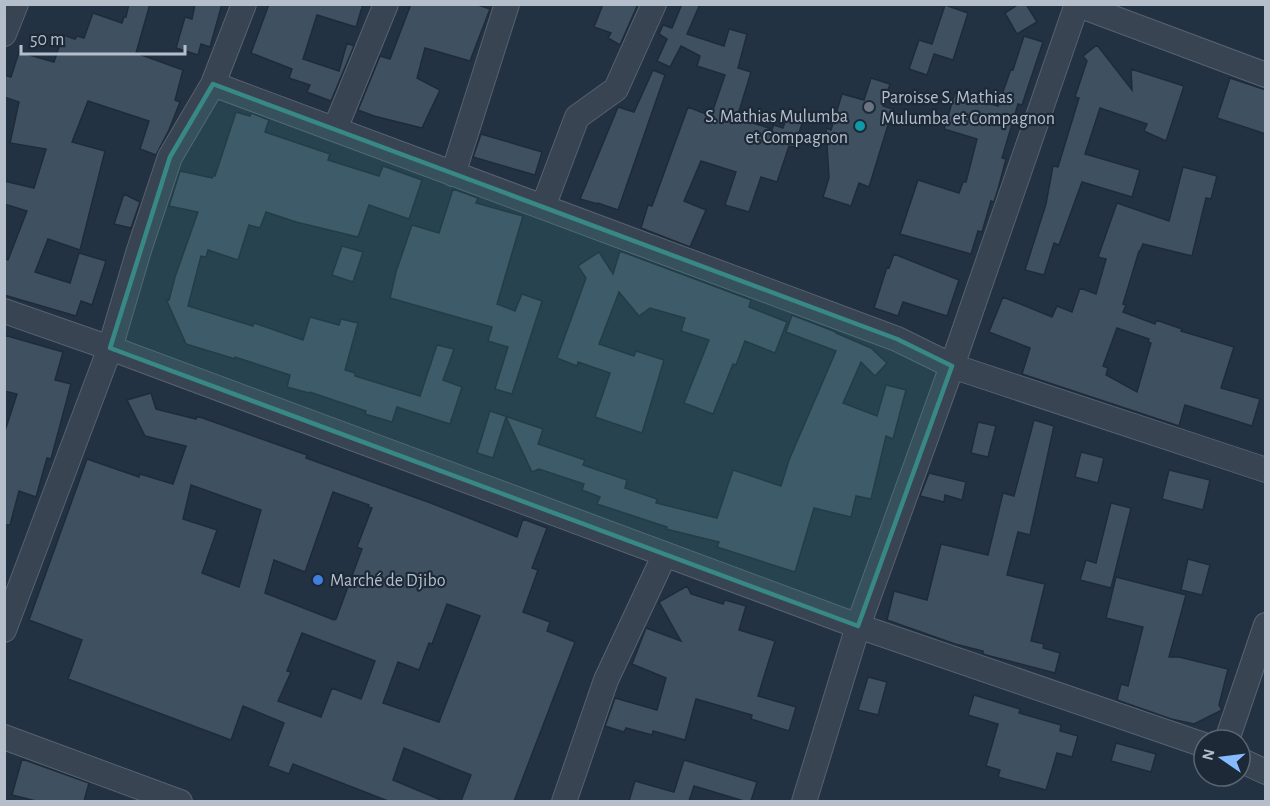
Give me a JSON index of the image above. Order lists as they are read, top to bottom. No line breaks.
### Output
{"places":["Paroisse S. Mathias Mulumba et Compagnon","S. Mathias Mulumba et Compagnon","Marché de Djibo"],"scale_bar":"50 m","north":"left"}
